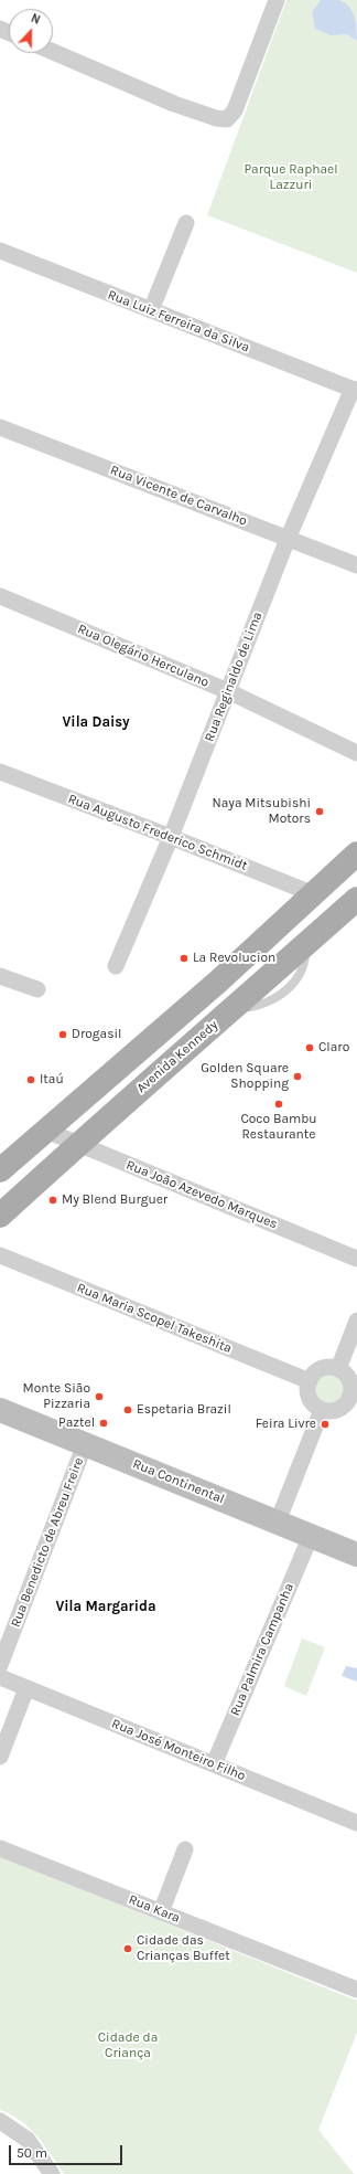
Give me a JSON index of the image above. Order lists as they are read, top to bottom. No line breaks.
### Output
{"streets":{"main road":["Avenida Kennedy"],"street":["Rua Luiz Ferreira da Silva","Rua Vicente de Carvalho","Rua Olegário Herculano","Rua Reginaldo de Lima","Rua Augusto Frederico Schmidt","Rua João Azevedo Marques","Rua Maria Scopel Takeshita","Rua Continental","Rua Benedicto de Abreu Freire","Rua Palmira Campanha","Rua José Monteiro Filho","Rua Kara"]},"crossings":[["Rua Luiz Ferreira da Silva","Rua Reginaldo de Lima"],["Rua Vicente de Carvalho","Rua Reginaldo de Lima"],["Rua Olegário Herculano","Rua Reginaldo de Lima"],["Rua Reginaldo de Lima","Rua Augusto Frederico Schmidt"],["Avenida Kennedy","Rua João Azevedo Marques"],["Rua Continental","Rua Benedicto de Abreu Freire"],["Rua Continental","Rua Palmira Campanha"],["Rua Palmira Campanha","Rua José Monteiro Filho"]],"districts":["Vila Daisy","Vila Margarida"],"parks":["Parque Raphael Lazzuri","Cidade da Criança"],"places":["Naya Mitsubishi Motors","La Revolucion","Drogasil","Claro","Golden Square Shopping","Itaú","Coco Bambu Restaurante","My Blend Burguer","Monte Sião Pizzaria","Espetaria Brazil","Paztel","Feira Livre","Cidade das Crianças Buffet"],"scale_bar":"50 m","north":"top"}
